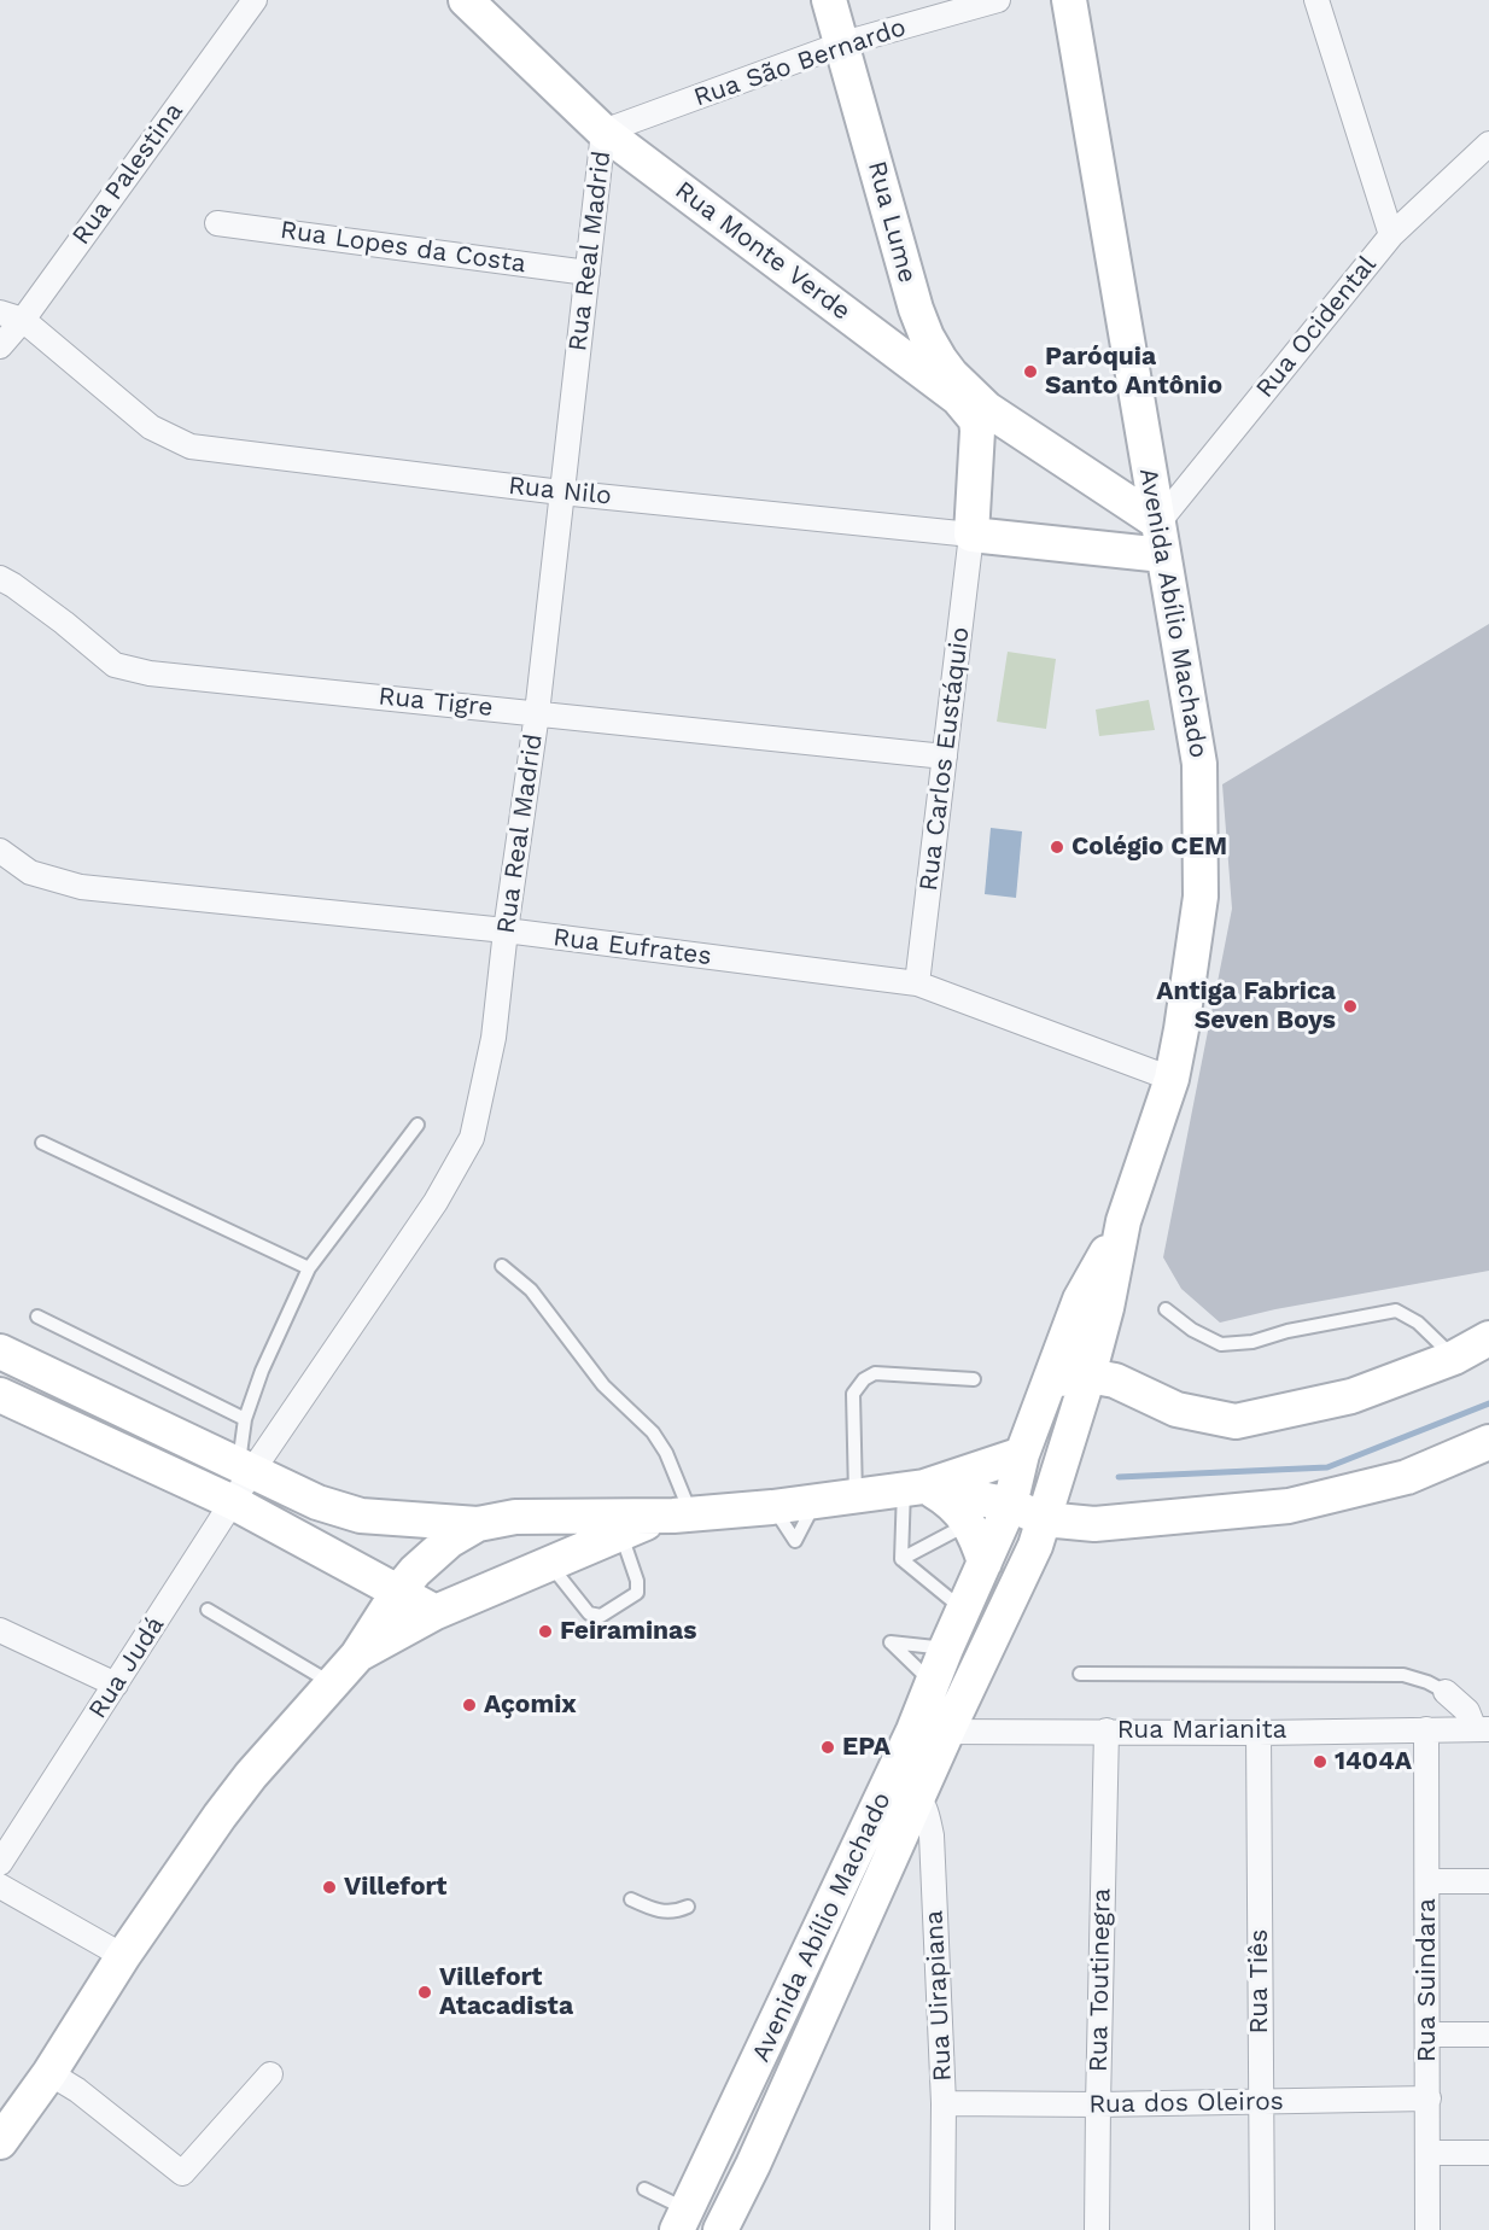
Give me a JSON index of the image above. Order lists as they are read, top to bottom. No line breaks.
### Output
{"streets":{"main road":["Rua Lume","Rua Monte Verde","Rua Nilo","Avenida Abílio Machado"],"street":["Rua São Bernardo","Rua Palestina","Rua Lopes da Costa","Rua Real Madrid","Rua Ocidental","Rua Tigre","Rua Carlos Eustáquio","Rua Eufrates","Rua Judá","Rua Marianita","Rua Toutinegra","Rua Suindara","Rua Tiês","Rua Uirapiana","Rua dos Oleiros"]},"crossings":[["Rua São Bernardo","Rua Lume"],["Rua São Bernardo","Rua Real Madrid"],["Rua São Bernardo","Rua Monte Verde"],["Rua Palestina","Rua Nilo"],["Rua Lume","Rua Ocidental"],["Rua Lume","Rua Nilo"],["Rua Lume","Avenida Abílio Machado"],["Rua Lopes da Costa","Rua Real Madrid"],["Rua Real Madrid","Rua Monte Verde"],["Rua Real Madrid","Rua Nilo"],["Rua Real Madrid","Rua Tigre"],["Rua Real Madrid","Rua Eufrates"],["Rua Real Madrid","Rua Judá"],["Rua Monte Verde","Rua Nilo"],["Rua Monte Verde","Rua Carlos Eustáquio"],["Rua Ocidental","Rua Nilo"],["Rua Ocidental","Avenida Abílio Machado"],["Rua Nilo","Avenida Abílio Machado"],["Rua Nilo","Rua Carlos Eustáquio"],["Avenida Abílio Machado","Rua Eufrates"],["Avenida Abílio Machado","Rua Marianita"],["Avenida Abílio Machado","Rua Uirapiana"],["Rua Tigre","Rua Carlos Eustáquio"],["Rua Carlos Eustáquio","Rua Eufrates"],["Rua Marianita","Rua Toutinegra"],["Rua Marianita","Rua Suindara"],["Rua Marianita","Rua Tiês"],["Rua Toutinegra","Rua dos Oleiros"],["Rua Suindara","Rua dos Oleiros"],["Rua Tiês","Rua dos Oleiros"],["Rua Uirapiana","Rua dos Oleiros"]],"places":["Paróquia Santo Antônio","Colégio CEM","Antiga Fabrica Seven Boys","Feiraminas","Açomix","EPA","1404A","Villefort","Villefort Atacadista"]}
